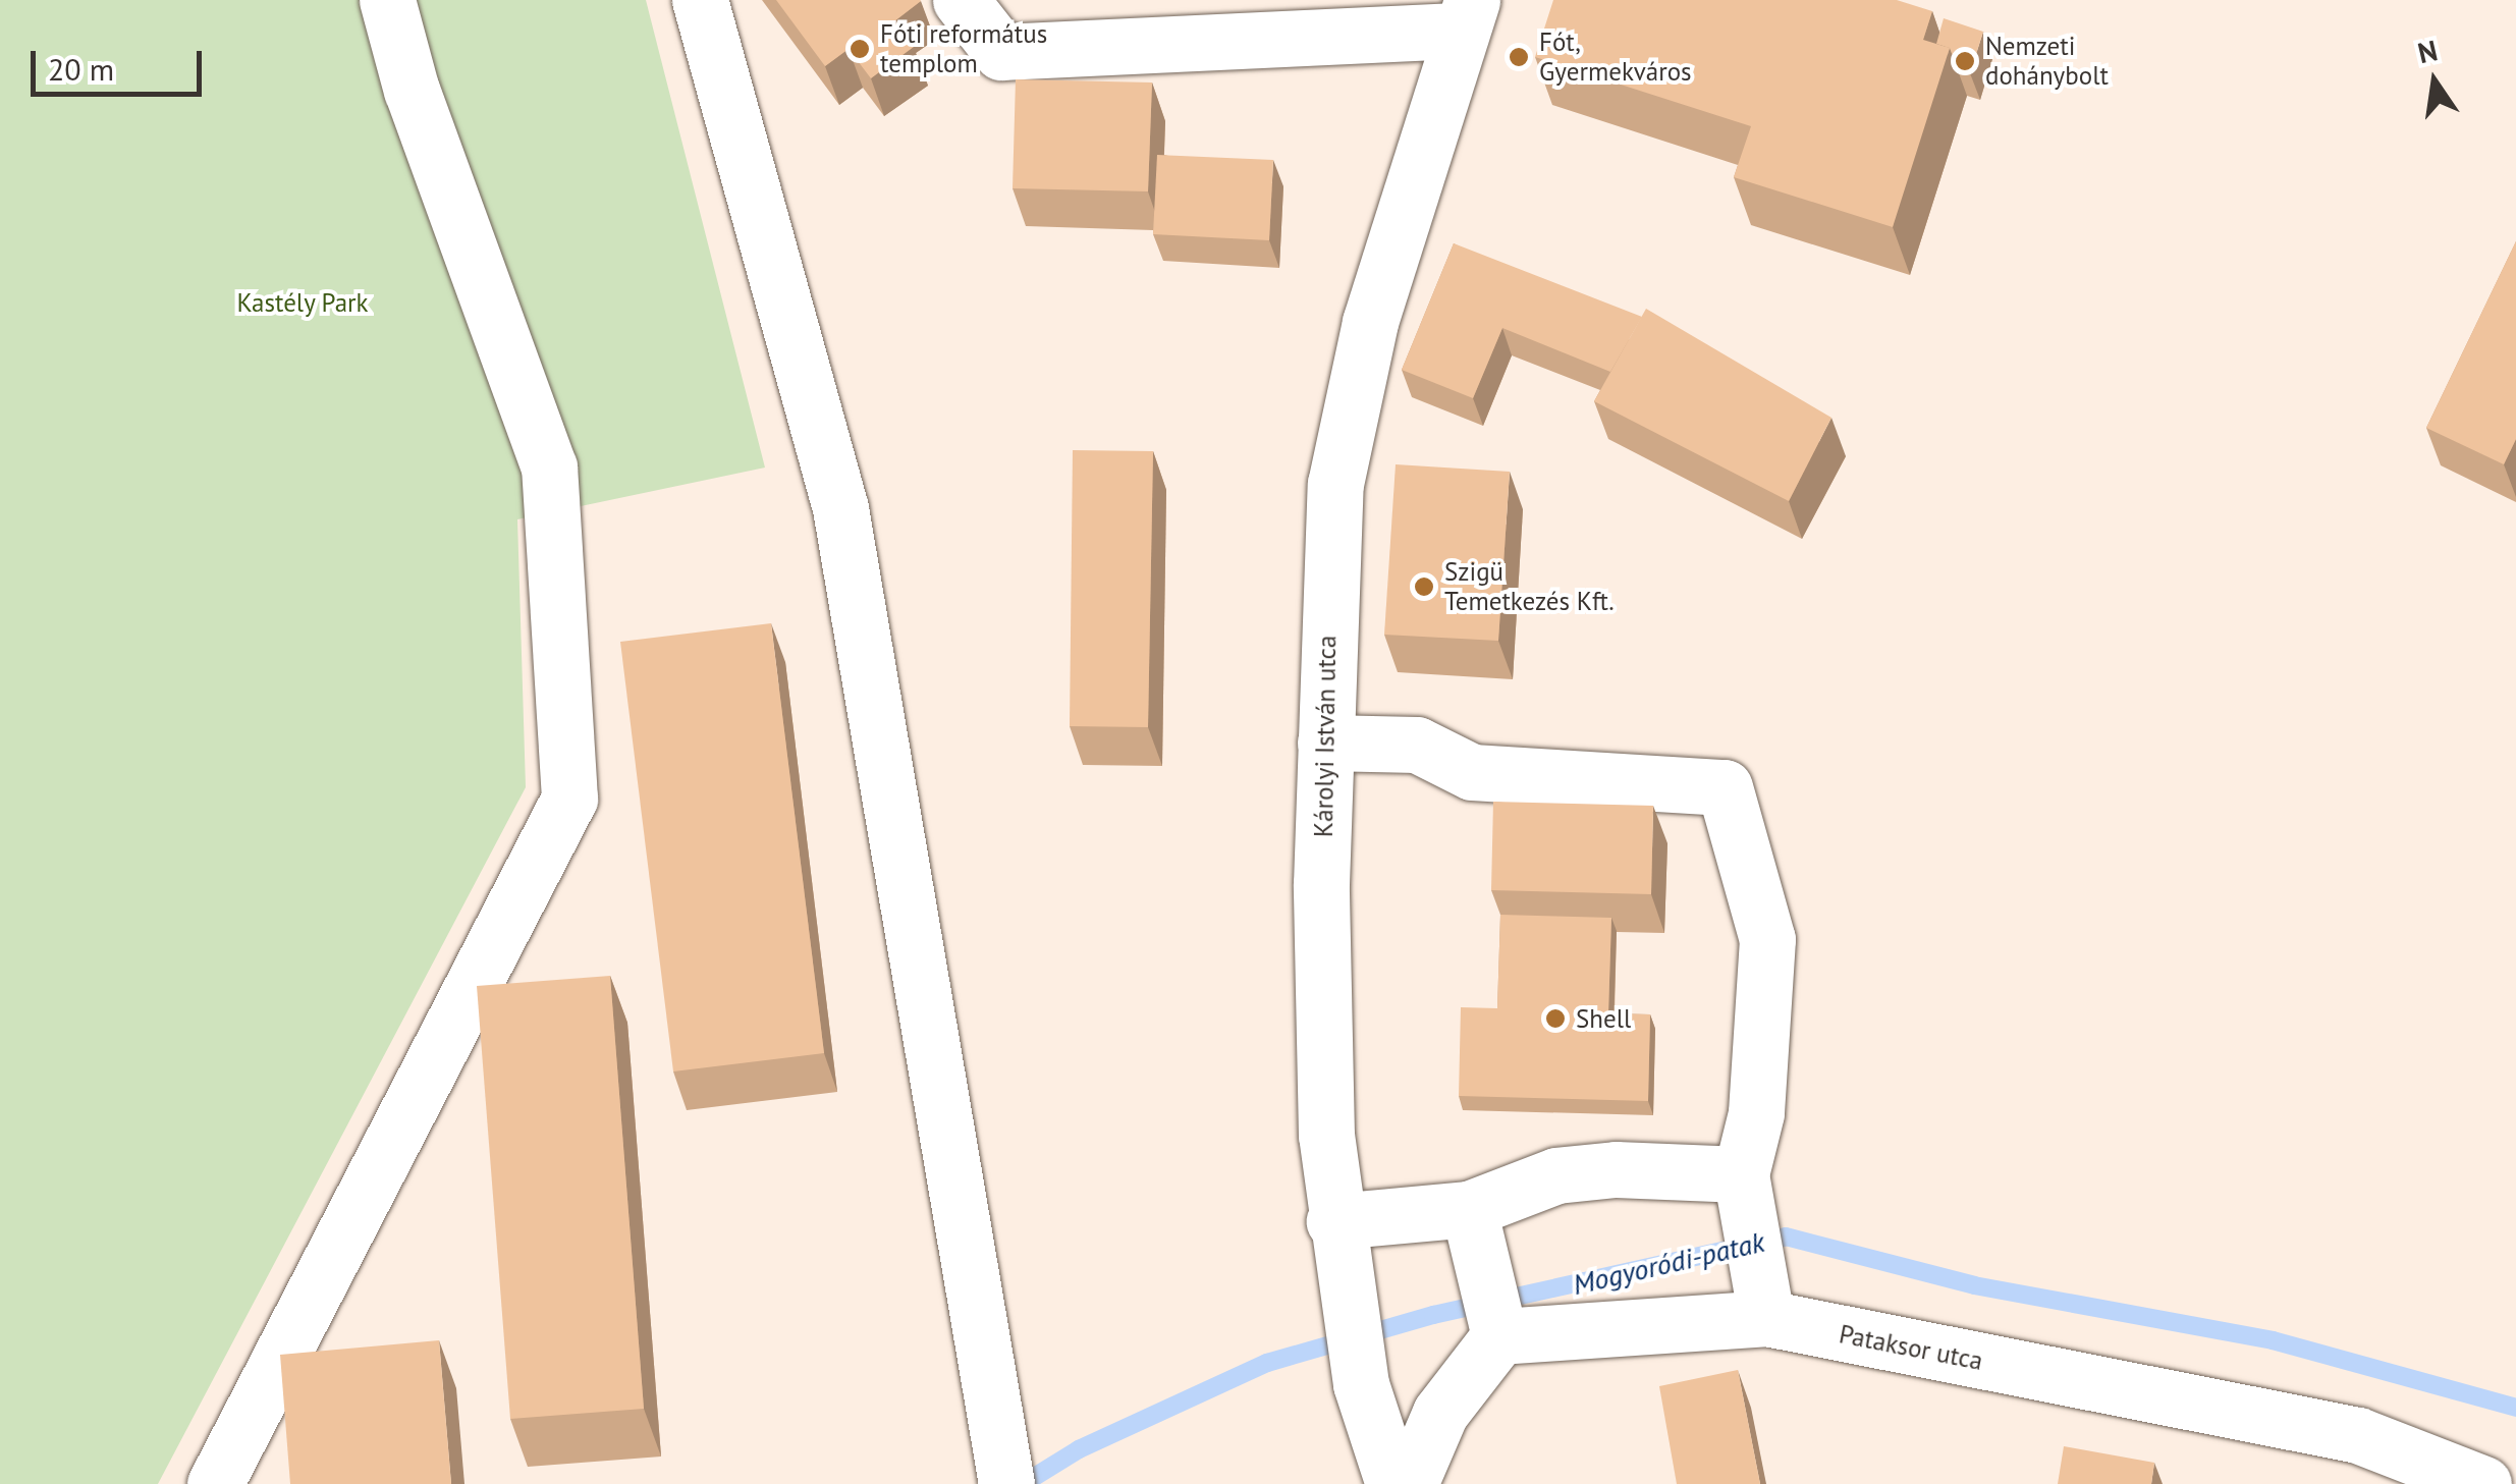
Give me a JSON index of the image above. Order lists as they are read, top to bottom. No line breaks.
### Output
{"streets":{"main road":["Károlyi István utca","Pataksor utca"]},"water":["Mogyoródi-patak"],"parks":["Kastély Park"],"places":["Fóti református templom","Fót, Gyermekváros","Nemzeti dohánybolt","Szigü Temetkezés Kft.","Shell"],"scale_bar":"20 m","north":"top"}
